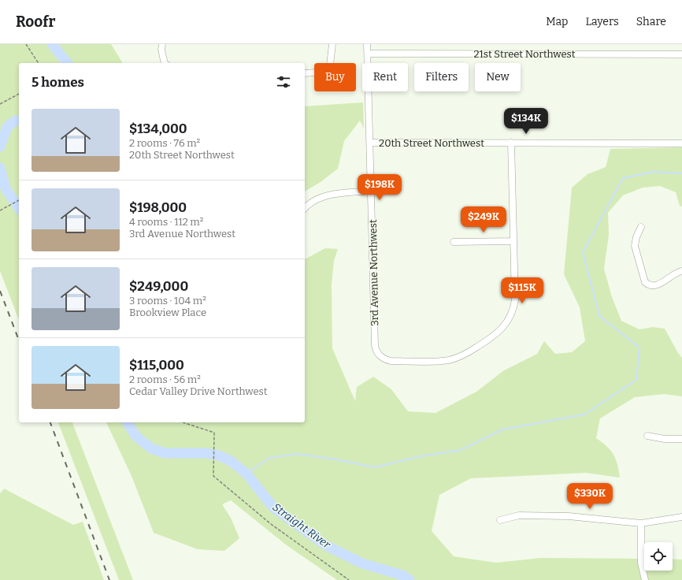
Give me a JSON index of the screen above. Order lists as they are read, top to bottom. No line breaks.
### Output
{"streets":{"street":["21st Street Northwest","20th Street Northwest","3rd Avenue Northwest"]},"crossings":[["21st Street Northwest","3rd Avenue Northwest"],["20th Street Northwest","3rd Avenue Northwest"]],"water":["Straight River"],"page":{"header":"Roofr","nav":["Map","Layers","Share"],"chip":["Buy","Rent","Filters","New"],"heading":"5 homes","list":[{"name":"$134,000","note":"2 rooms · 76 m² · 20th Street Northwest"},{"name":"$198,000","note":"4 rooms · 112 m² · 3rd Avenue Northwest"},{"name":"$249,000","note":"3 rooms · 104 m² · Brookview Place"},{"name":"$115,000","note":"2 rooms · 56 m² · Cedar Valley Drive Northwest"}],"price":["$134K","$198K","$249K","$115K","$330K"]}}
